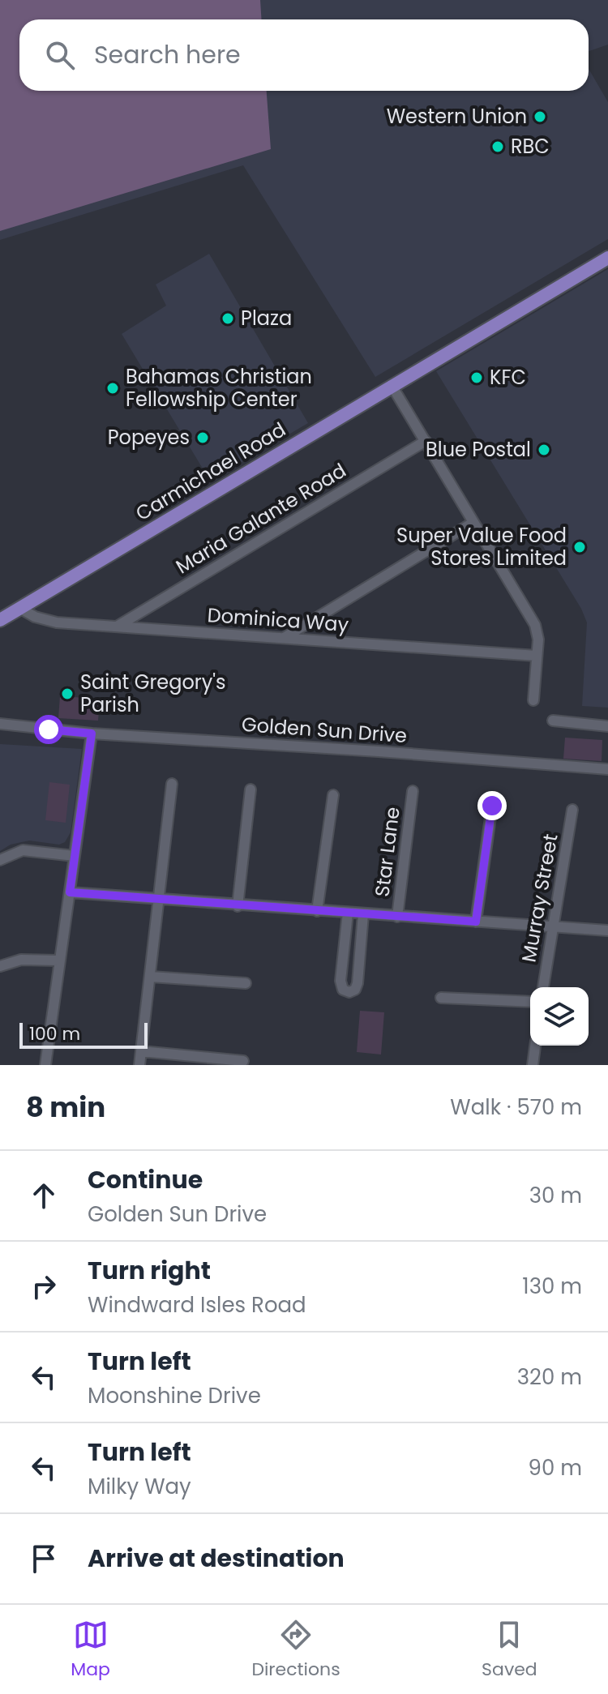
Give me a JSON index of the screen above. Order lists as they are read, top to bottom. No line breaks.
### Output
{"streets":{"main road":["Carmichael Road"],"street":["Maria Galante Road","Dominica Way","Golden Sun Drive","Star Lane","Murray Street"]},"crossings":[["Carmichael Road","Dominica Way"],["Maria Galante Road","Dominica Way"]],"places":["Western Union","RBC","Plaza","KFC","Bahamas Christian Fellowship Center","Popeyes","Blue Postal","Super Value Food Stores Limited","Saint Gregory's Parish"],"scale_bar":"100 m","page":{"search":"Search here","scale":"100 m","heading":["8 min","Walk · 570 m"],"list":[["Continue","Golden Sun Drive","30 m"],["Turn right","Windward Isles Road","130 m"],["Turn left","Moonshine Drive","320 m"],["Turn left","Milky Way","90 m"],"Arrive at destination"],"nav":["Map","Directions","Saved"]}}
